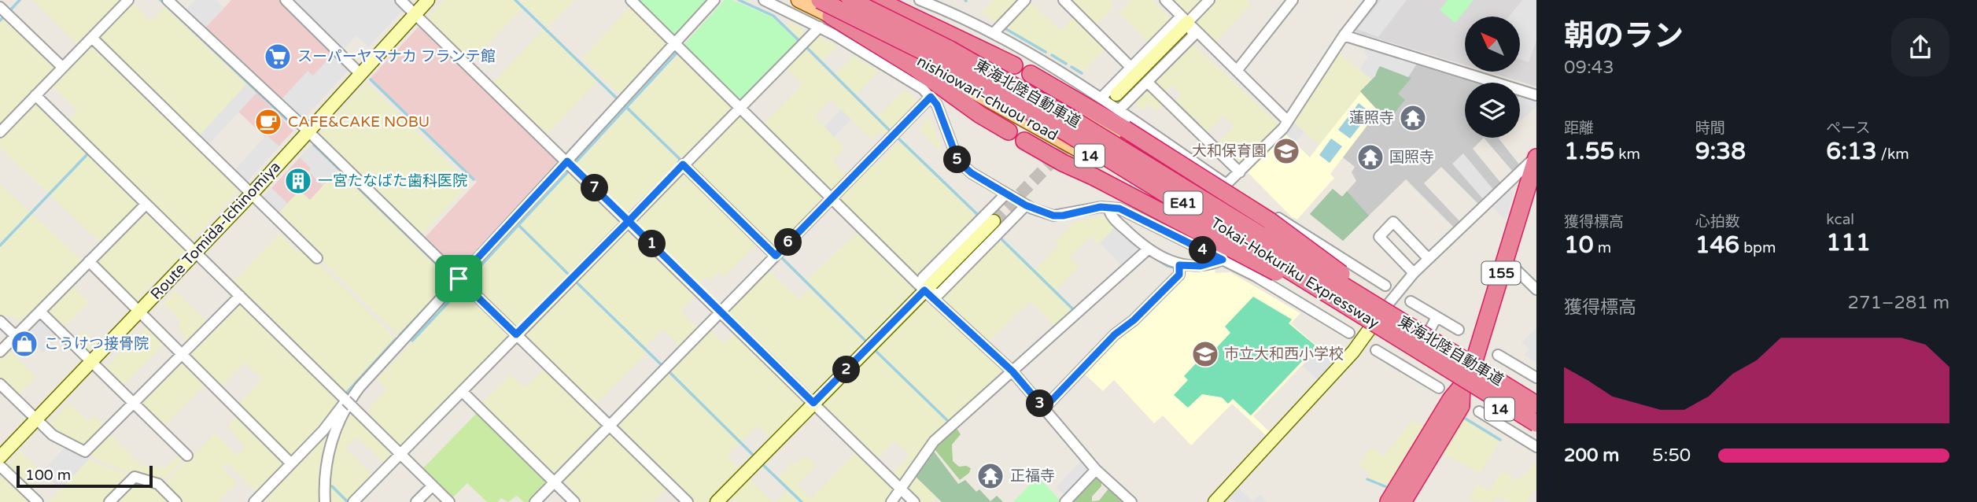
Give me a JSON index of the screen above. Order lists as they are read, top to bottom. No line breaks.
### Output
{"streets":{"highway":["東海北陸自動車道","E41","Tokai-Hokuriku Expressway","155"],"main road":["nishiowari-chuou road","14","Route Tomida-Ichinomiya"]},"crossings":[["東海北陸自動車道","nishiowari-chuou road"],["東海北陸自動車道","155"],["nishiowari-chuou road","Tokai-Hokuriku Expressway"],["nishiowari-chuou road","155"]],"places":{"supermarket":["スーパーヤマナカ フランテ館"],"temple":["蓮照寺","国照寺","正福寺"],"cafe":["CAFE&CAKE NOBU"],"school or university":["大和保育園","市立大和西小学校"],"building":["一宮たなばた歯科医院"],"shop":["こうけつ接骨院"]},"scale_bar":"100 m","north":"top left","page":{"heading":["朝のラン","09:43"],"stats":[["距離","1.55 km"],["時間","9:38"],["ペース","6:13 /km"],["獲得標高","10 m"],["心拍数","146 bpm"],["kcal","111"]],"pins":["5","7","6","1","4","2","3"],"chart":["獲得標高","271–281 m"],"list":[{"name":"200 m","note":"5:50"}],"scale":"100 m"}}
